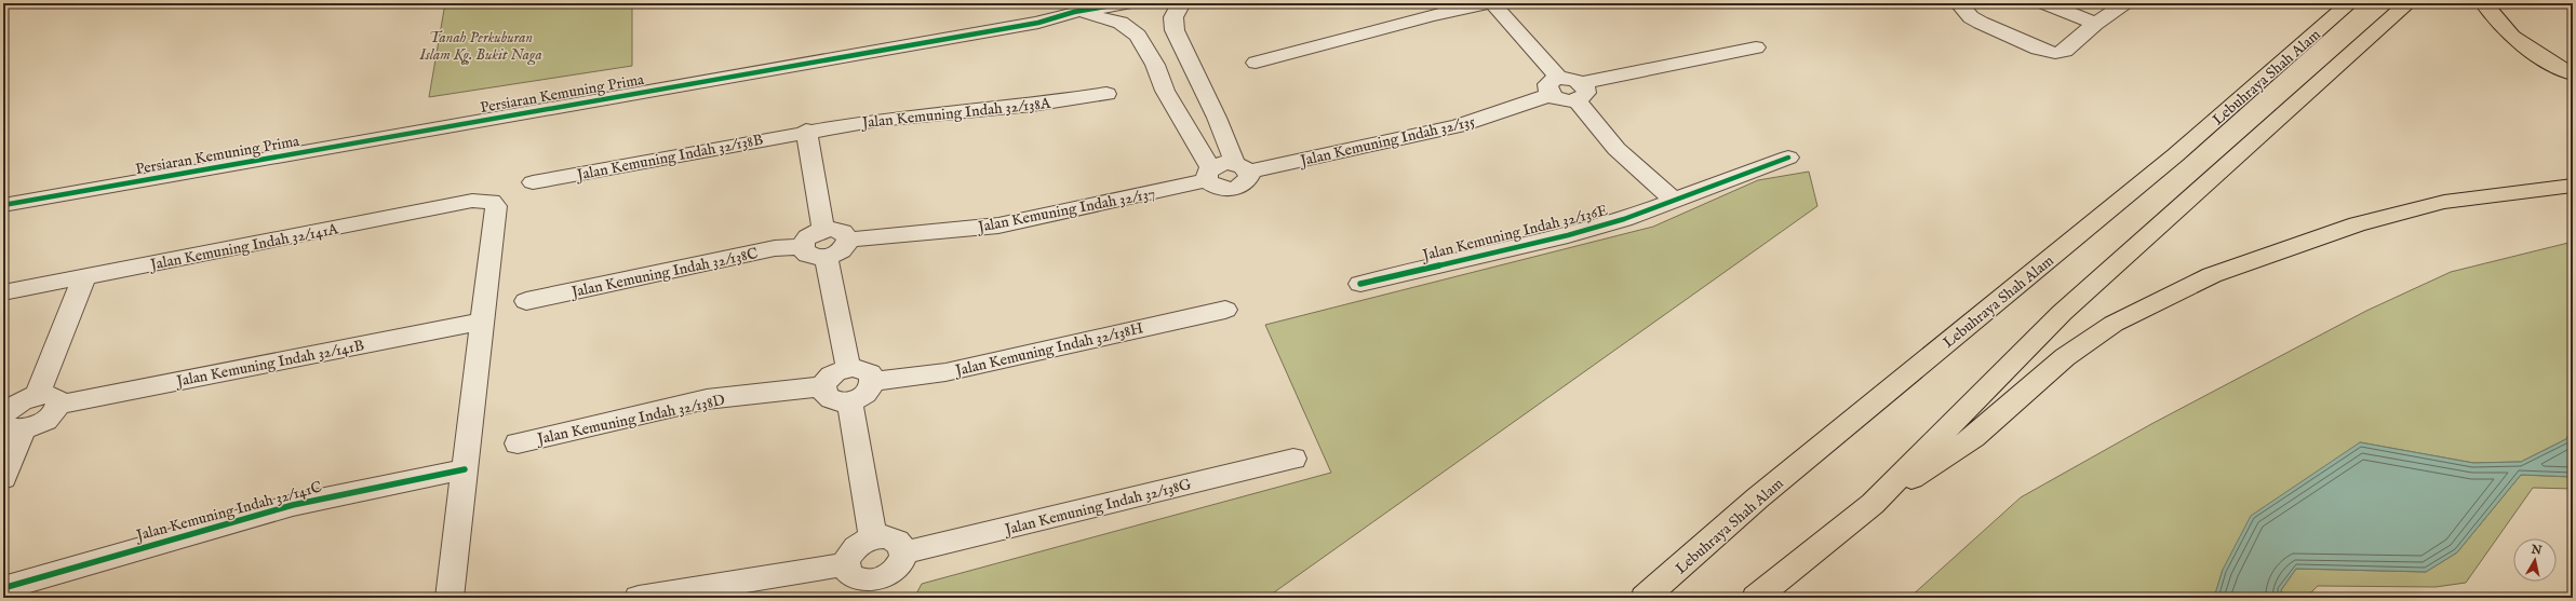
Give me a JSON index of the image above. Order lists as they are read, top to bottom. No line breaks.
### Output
{"streets":{"highway":["Lebuhraya Shah Alam"],"street":["Persiaran Kemuning Prima","Jalan Kemuning Indah 32/138A","Jalan Kemuning Indah 32/135","Jalan Kemuning Indah 32/138B","Jalan Kemuning Indah 32/137","Jalan Kemuning Indah 32/136E","Jalan Kemuning Indah 32/141A","Jalan Kemuning Indah 32/138C","Jalan Kemuning Indah 32/138H","Jalan Kemuning Indah 32/141B","Jalan Kemuning Indah 32/138D","Jalan Kemuning Indah 32/138G","Jalan Kemuning Indah 32/141C"]},"crossings":[["Jalan Kemuning Indah 32/138A","Jalan Kemuning Indah 32/138B"],["Jalan Kemuning Indah 32/135","Jalan Kemuning Indah 32/137"],["Jalan Kemuning Indah 32/141A","Jalan Kemuning Indah 32/141B"],["Jalan Kemuning Indah 32/138H","Jalan Kemuning Indah 32/138D"]],"parks":["Tanah Perkuburan Islam Kg. Bukit Naga"],"north":"top"}
